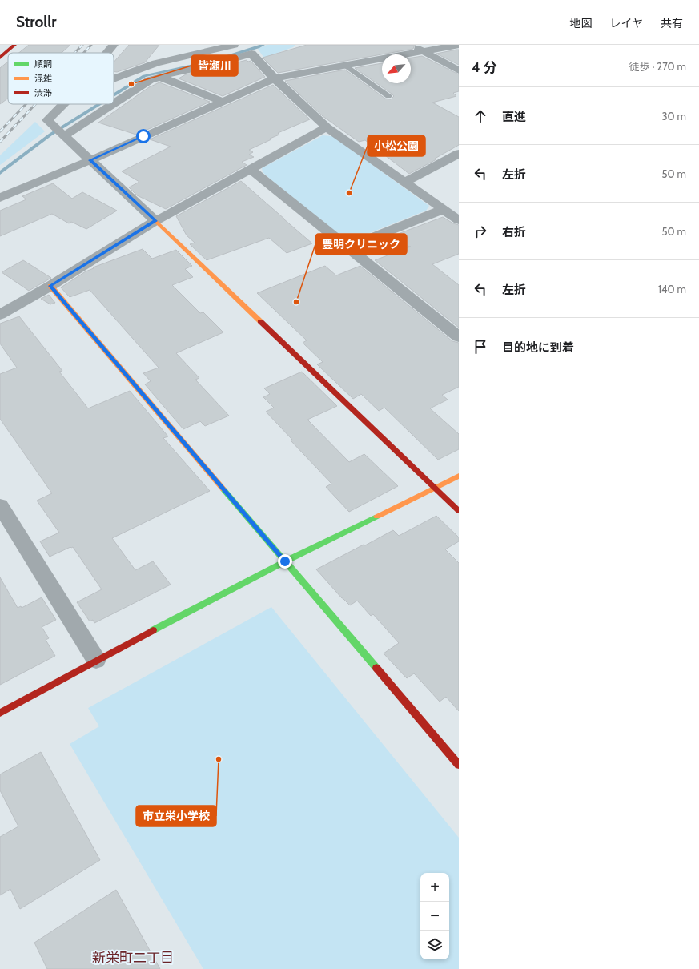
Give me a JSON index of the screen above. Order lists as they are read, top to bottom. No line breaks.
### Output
{"districts":["新栄町二丁目"],"places":["皆瀬川","小松公園","豊明クリニック","市立栄小学校"],"legend":["順調","混雑","渋滞"],"north":"bottom left","page":{"header":"Strollr","nav":["地図","レイヤ","共有"],"heading":["4 分","徒歩 · 270 m"],"list":[["直進","30 m"],["左折","50 m"],["右折","50 m"],["左折","140 m"],"目的地に到着"],"map_buttons":["+","−"]}}
